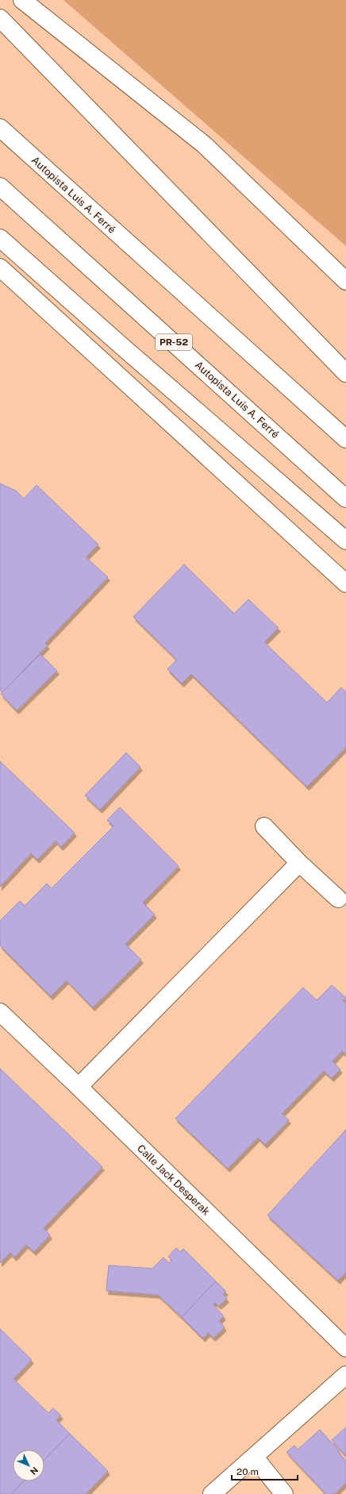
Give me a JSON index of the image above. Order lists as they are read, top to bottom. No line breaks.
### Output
{"streets":{"main road":["Autopista Luis A. Ferré","PR-52","Calle Jack Desperak"]},"scale_bar":"20 m","north":"bottom right"}
